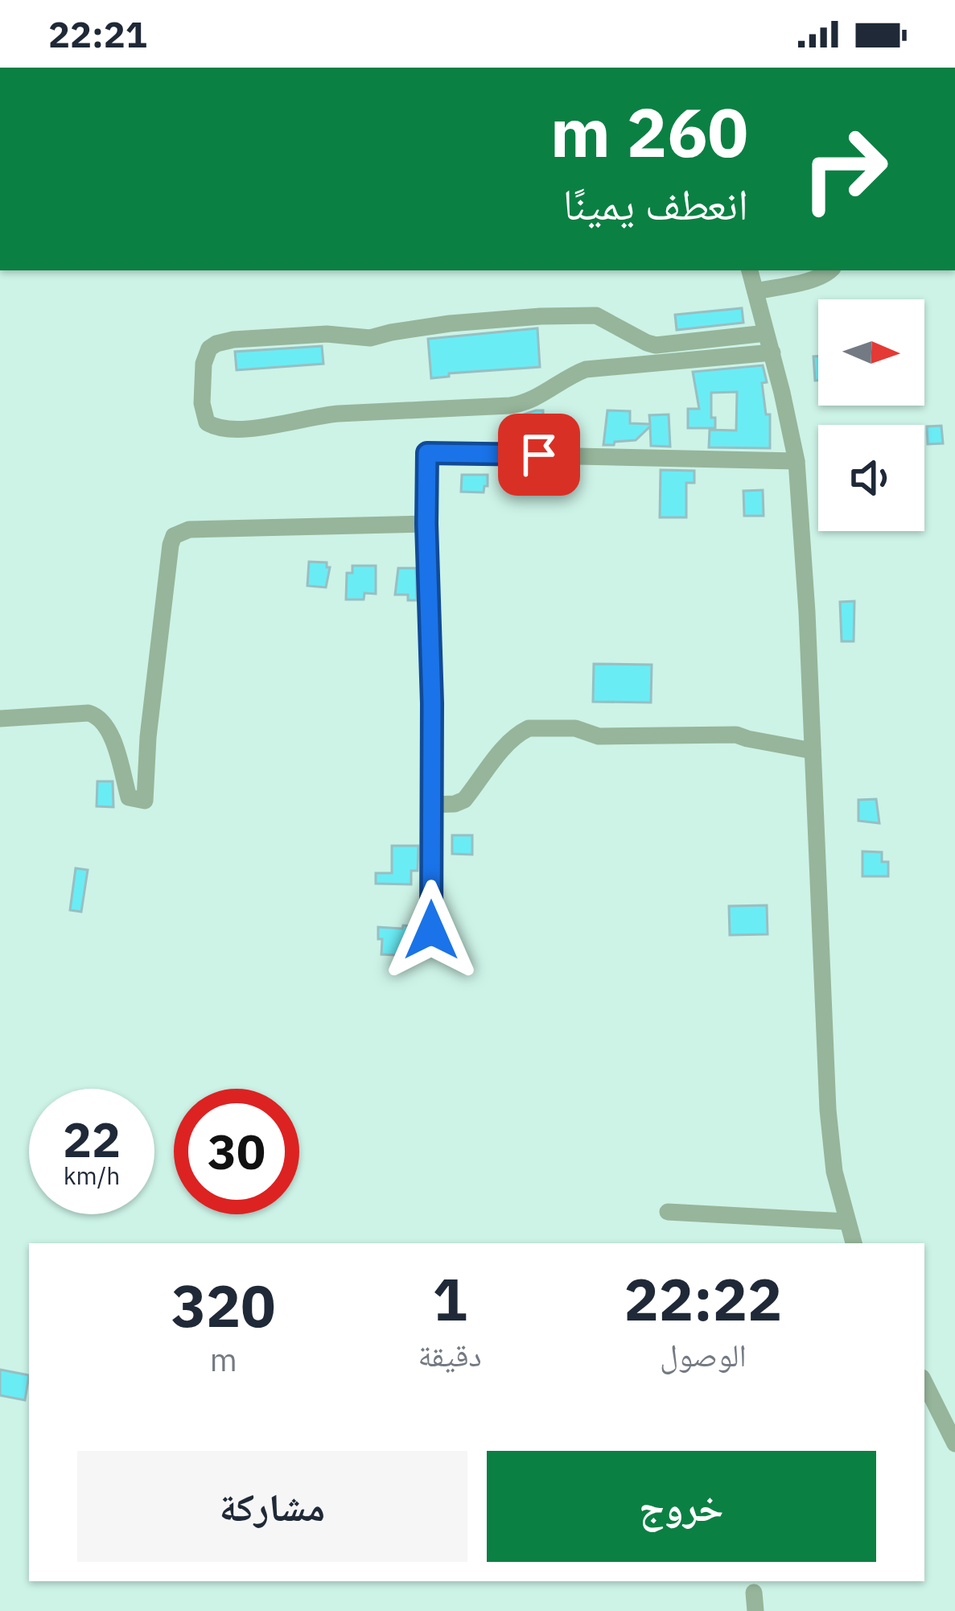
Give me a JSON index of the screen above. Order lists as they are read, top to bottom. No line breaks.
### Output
{"north":"right","page":{"status":"22:21","turn":["260 m","انعطف يمينًا"],"speed":"22 km/h","limit":"30","eta":["22:22","الوصول","1","دقيقة","320","m"],"buttons":["خروج","مشاركة"]}}
